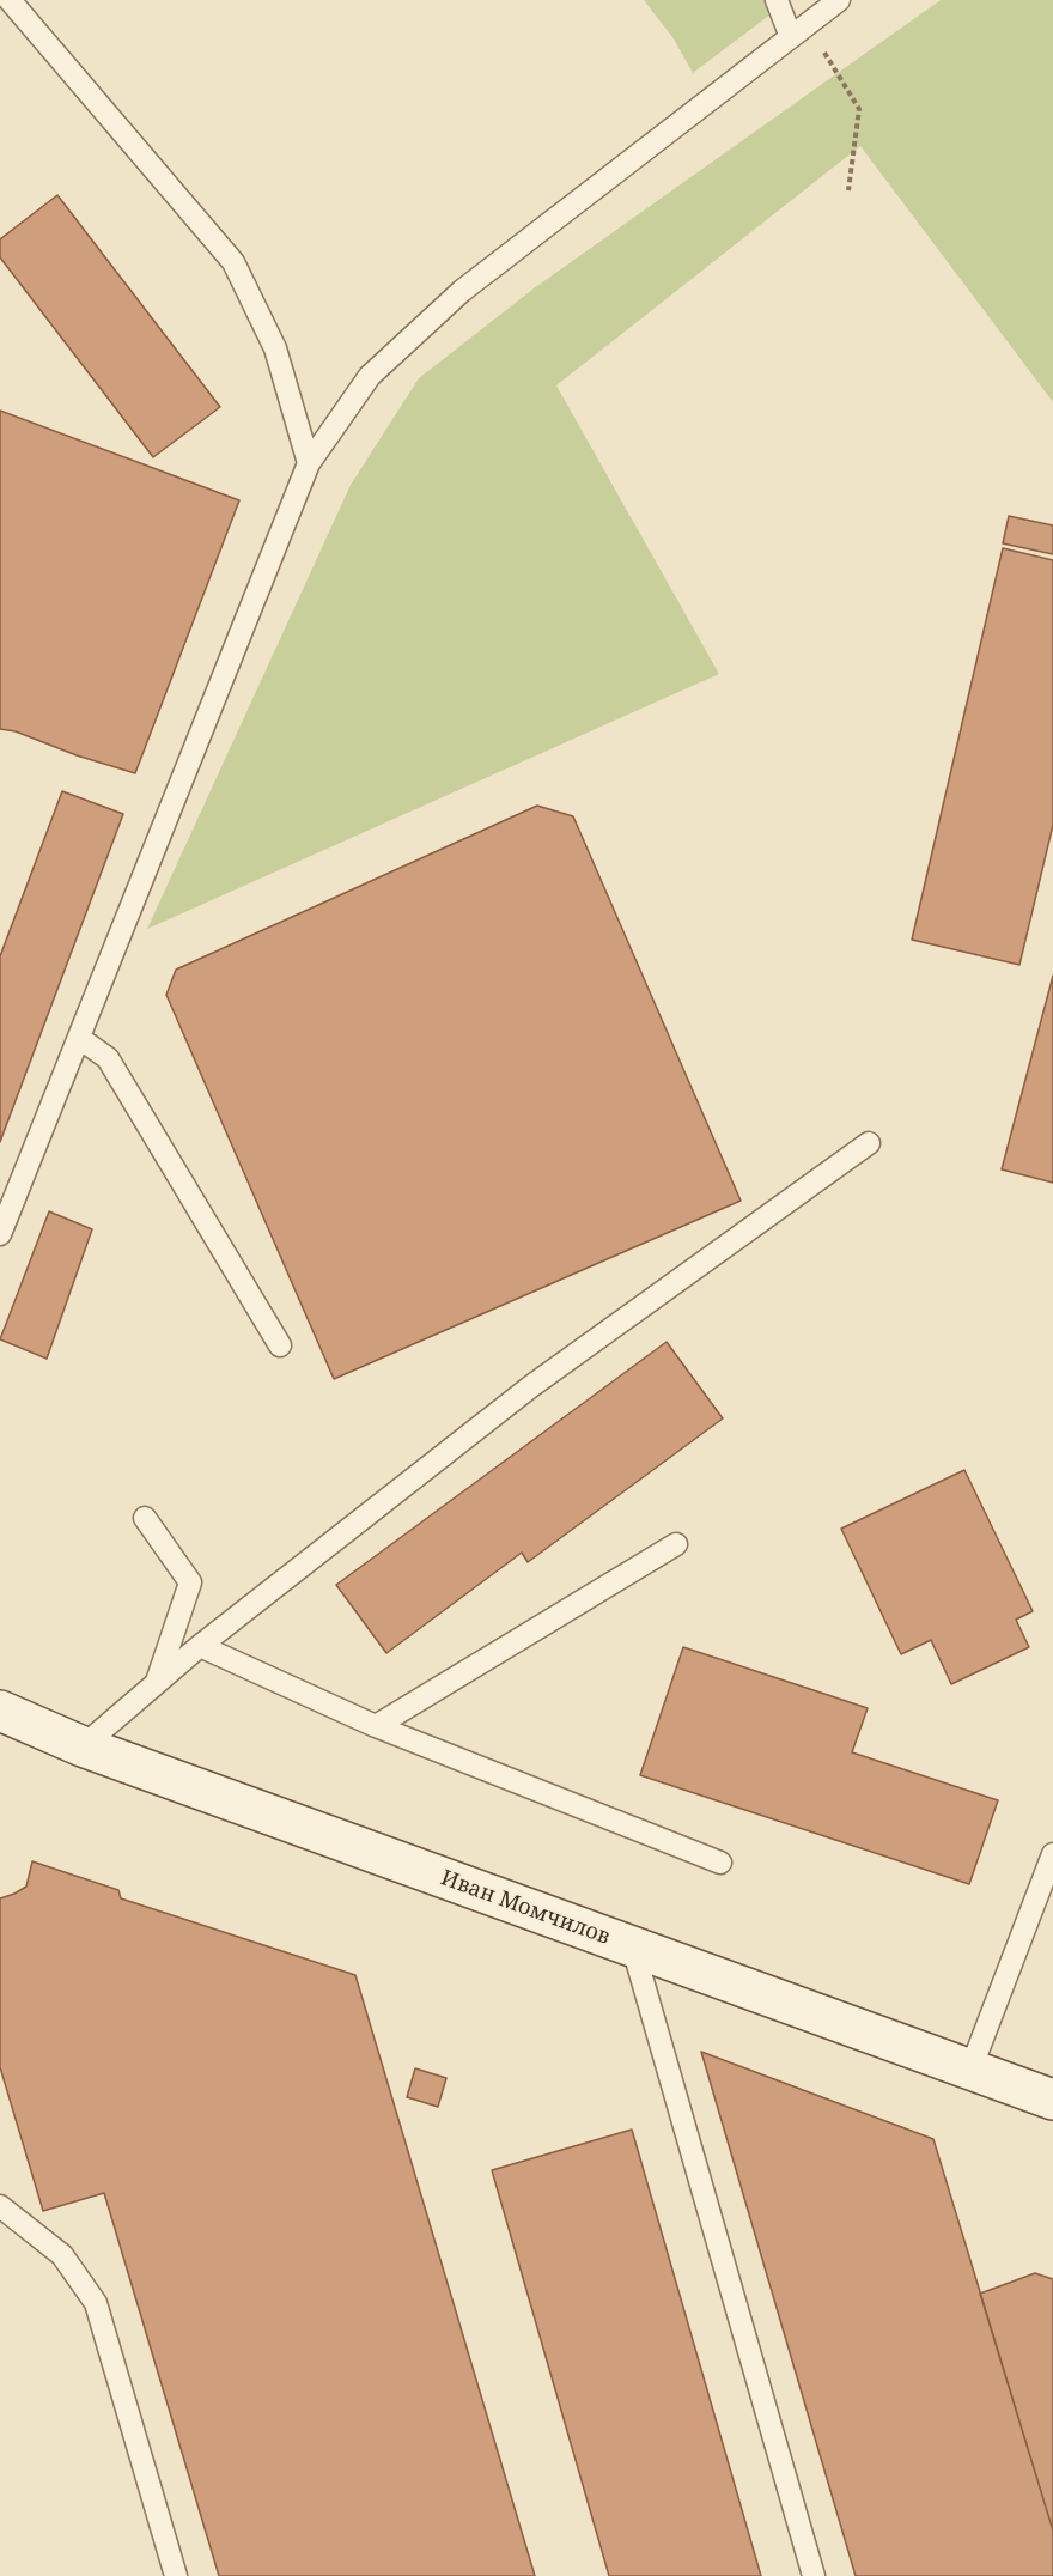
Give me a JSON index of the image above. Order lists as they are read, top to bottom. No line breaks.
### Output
{"streets":{"street":["Иван Момчилов"]}}
